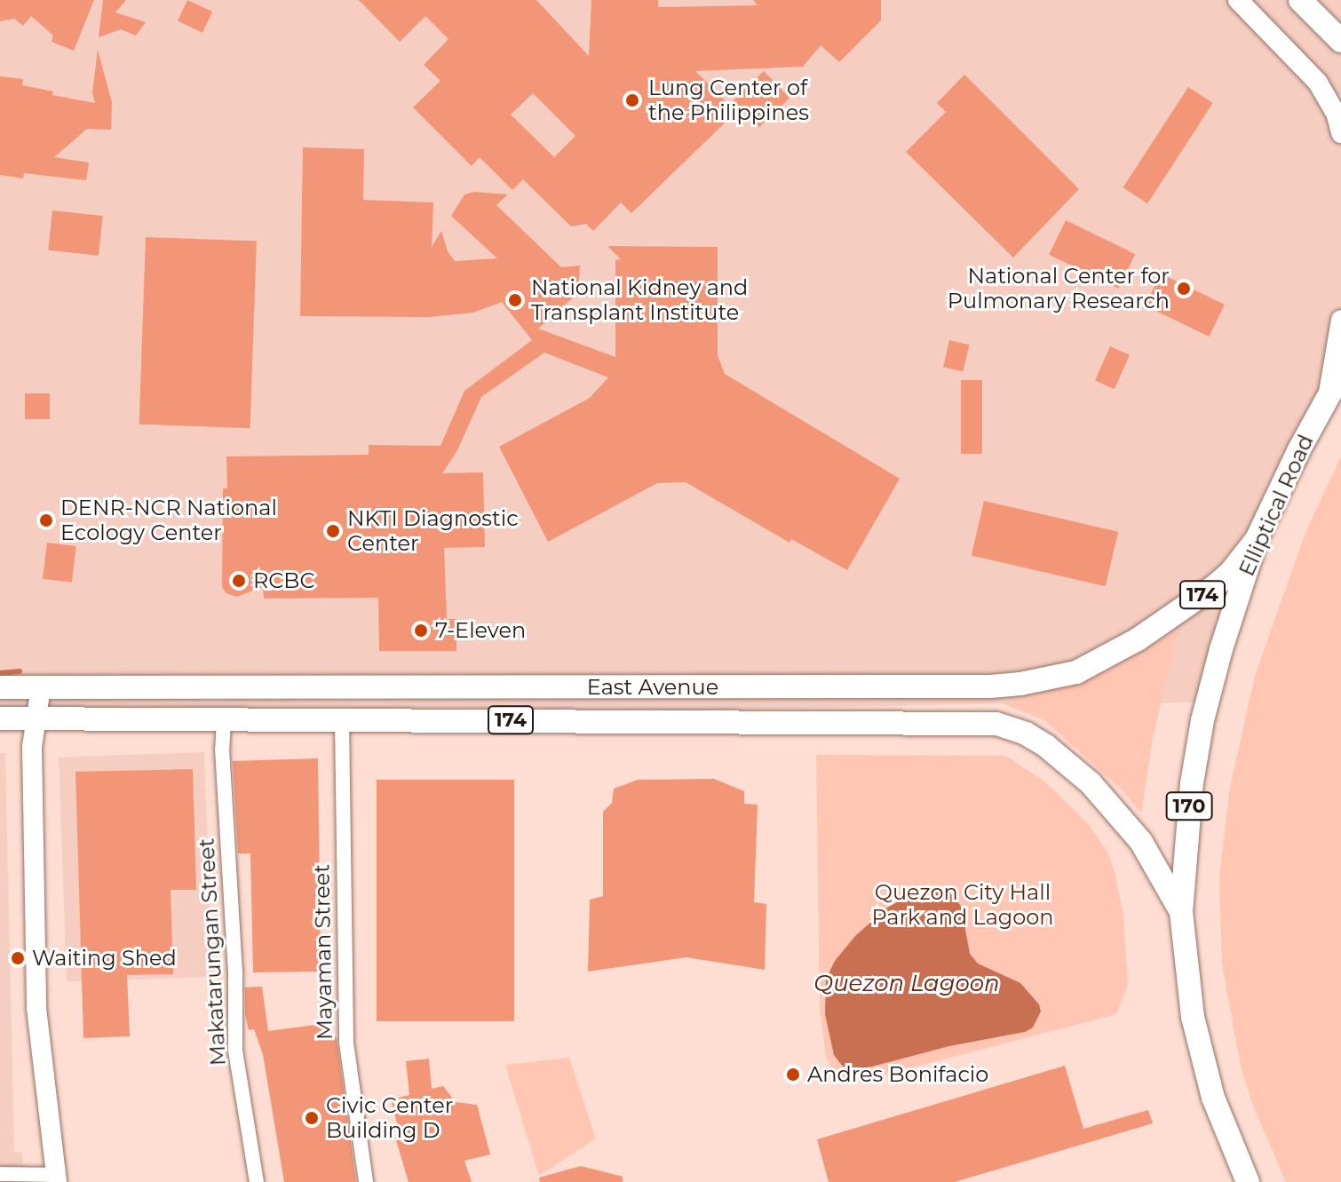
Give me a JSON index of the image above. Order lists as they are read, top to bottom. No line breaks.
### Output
{"streets":{"main road":["Elliptical Road","174","East Avenue","170"],"street":["Makatarungan Street","Mayaman Street"]},"crossings":[["Elliptical Road","East Avenue"],["Elliptical Road","170"],["East Avenue","Makatarungan Street"],["East Avenue","Mayaman Street"]],"water":["Quezon Lagoon"],"parks":["Quezon City Hall Park and Lagoon"],"places":["Lung Center of the Philippines","National Center for Pulmonary Research","National Kidney and Transplant Institute","DENR-NCR National Ecology Center","NKTI Diagnostic Center","RCBC","7-Eleven","Waiting Shed","Andres Bonifacio","Civic Center Building D"]}
